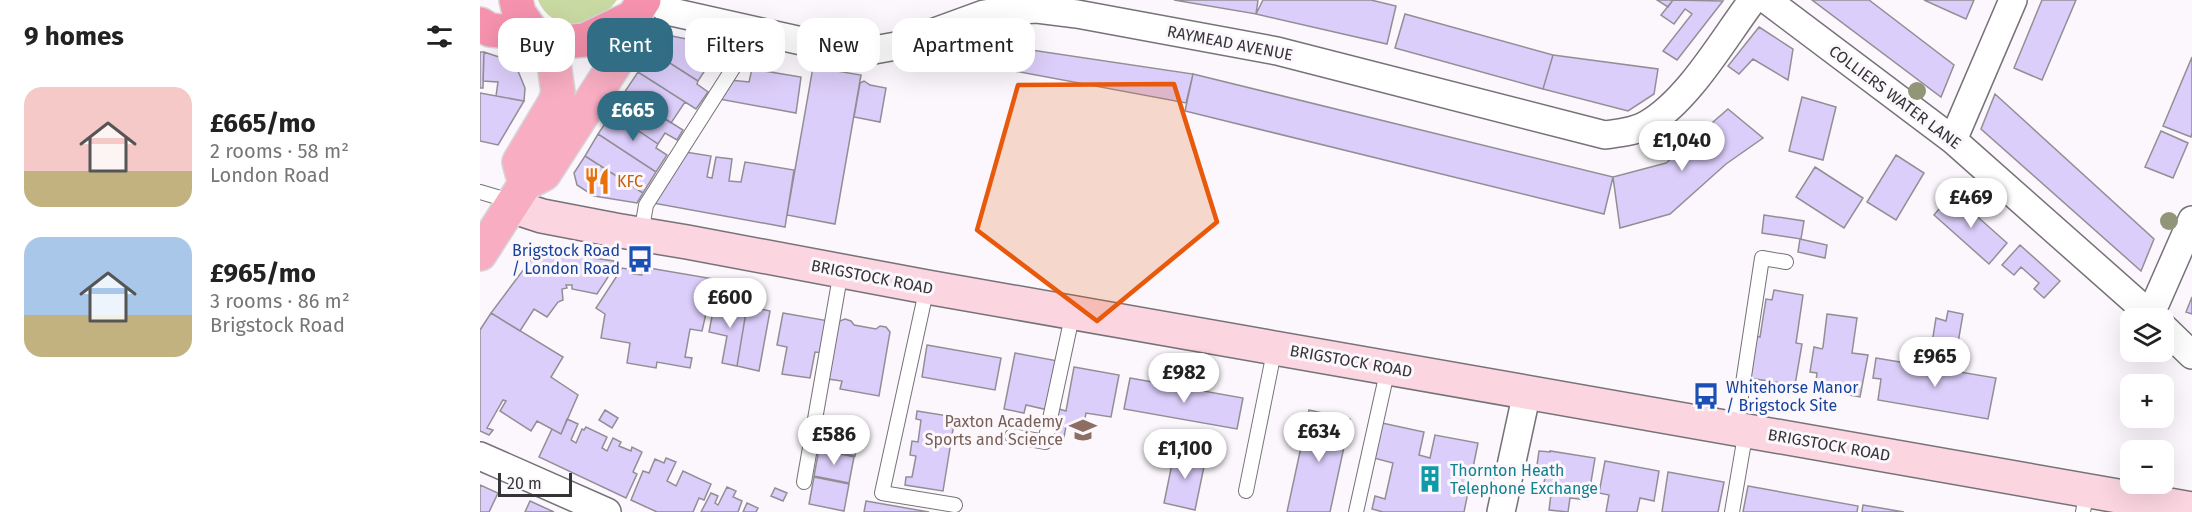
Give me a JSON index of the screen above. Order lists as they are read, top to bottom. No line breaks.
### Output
{"streets":{"main road":["BRIGSTOCK ROAD"],"street":["RAYMEAD AVENUE","COLLIERS WATER LANE"]},"places":{"restaurant":["KFC"],"bus stop":["Brigstock Road / London Road","Whitehorse Manor / Brigstock Site"],"school or university":["Paxton Academy Sports and Science"],"building":["Thornton Heath Telephone Exchange"]},"scale_bar":"20 m","page":{"heading":"9 homes","chip":["Buy","Rent","Filters","New","Apartment"],"list":[{"name":"£665/mo","note":"2 rooms · 58 m² · London Road"},{"name":"£965/mo","note":"3 rooms · 86 m² · Brigstock Road"}],"price":["£665","£1,040","£469","£600","£965","£982","£634","£586","£1,100"],"map_buttons":["+","−"],"scale":"20 m"}}
